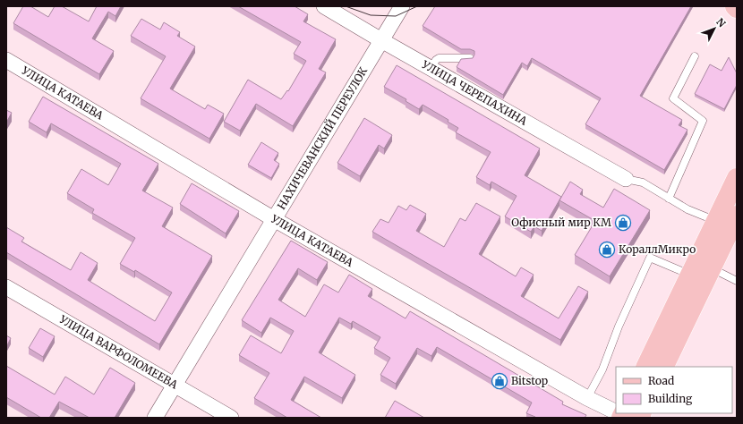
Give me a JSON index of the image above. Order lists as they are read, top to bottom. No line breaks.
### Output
{"streets":{"street":["УЛИЦА КАТАЕВА","УЛИЦА ЧЕРЕПАХИНА","НАХИЧЕВАНСКИЙ ПЕРЕУЛОК","УЛИЦА ВАРФОЛОМЕЕВА"]},"crossings":[["УЛИЦА КАТАЕВА","НАХИЧЕВАНСКИЙ ПЕРЕУЛОК"],["УЛИЦА ЧЕРЕПАХИНА","НАХИЧЕВАНСКИЙ ПЕРЕУЛОК"],["НАХИЧЕВАНСКИЙ ПЕРЕУЛОК","УЛИЦА ВАРФОЛОМЕЕВА"]],"places":{"shop":["Офисный мир КМ","КораллМикро","Bitstop"]},"legend":["Road","Building"],"north":"top right"}
